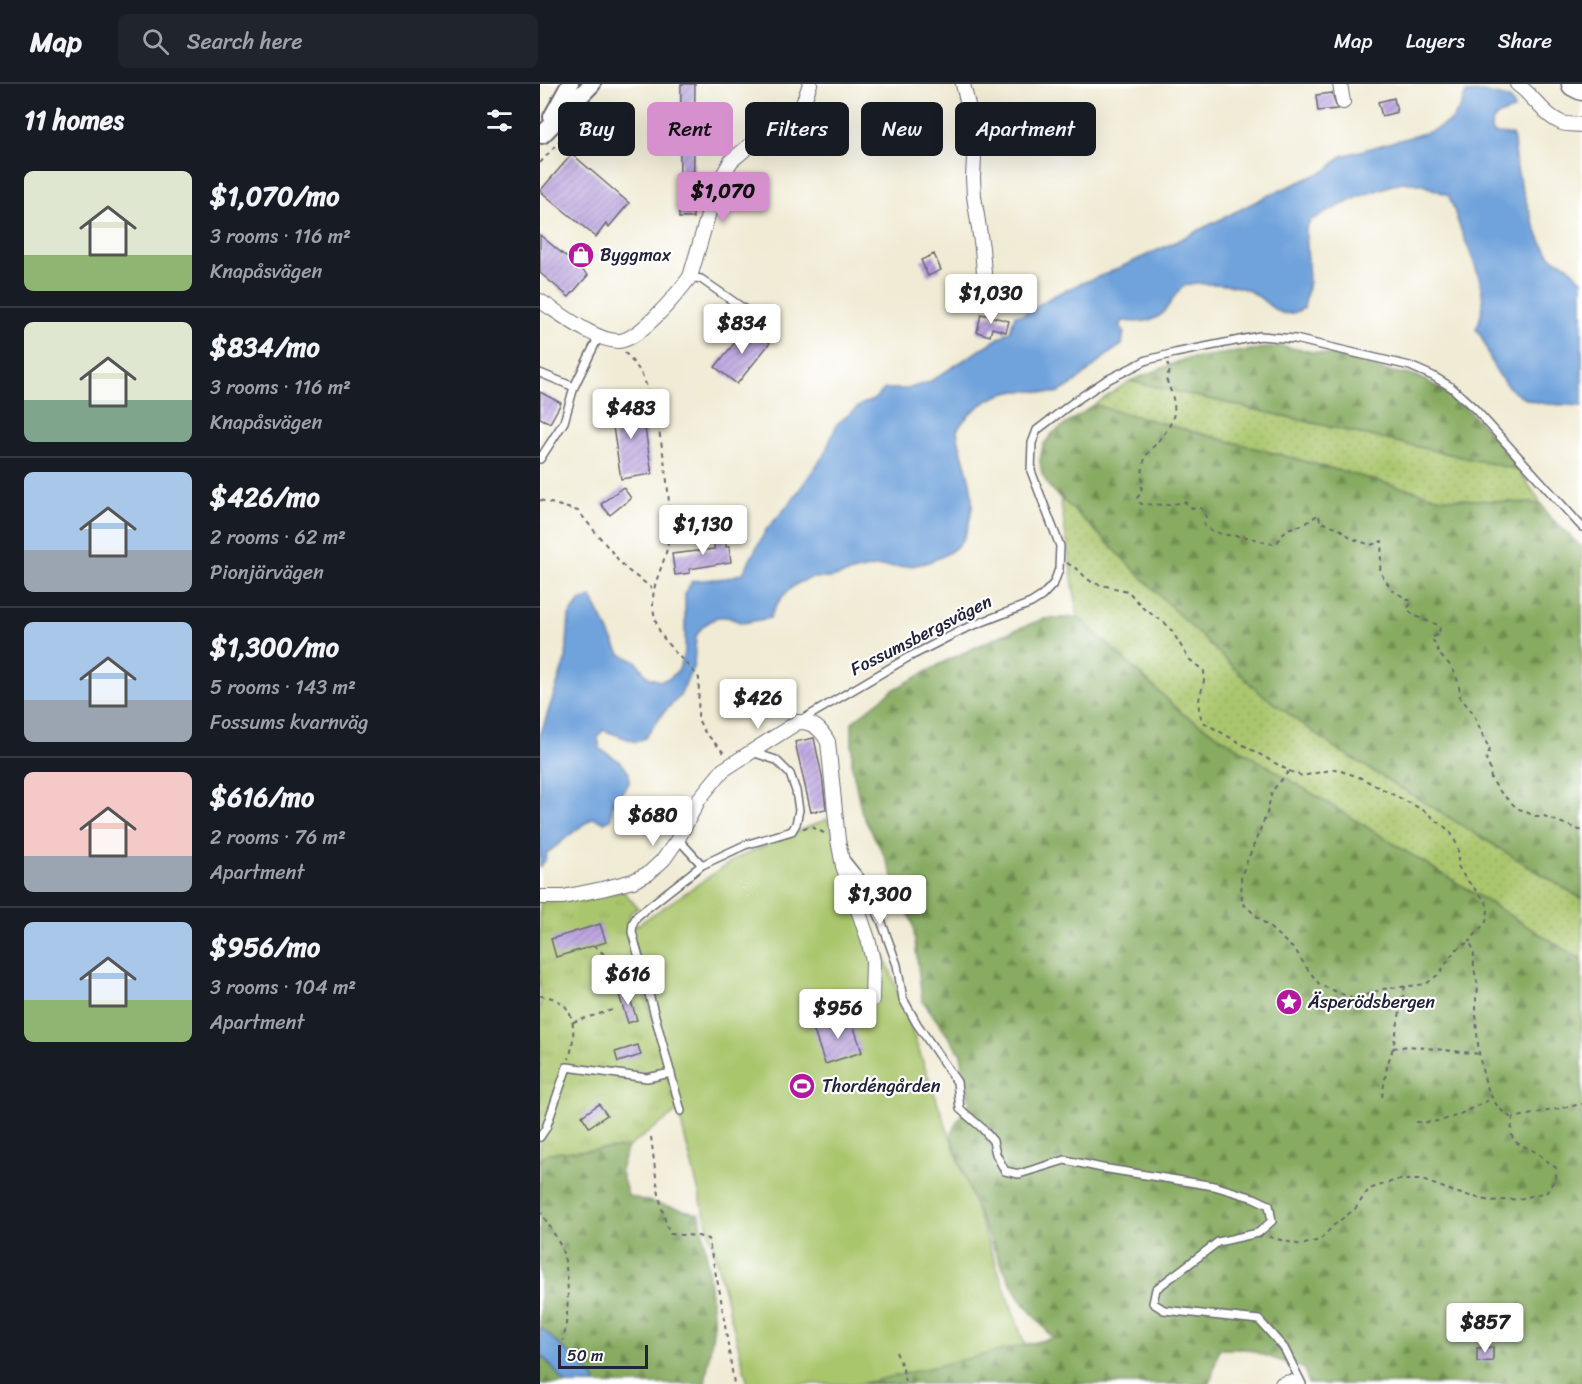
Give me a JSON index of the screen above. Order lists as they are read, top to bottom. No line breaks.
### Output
{"streets":{"lane":["Fossumsbergsvägen"]},"places":{"shop":["Byggmax"],"place":["Äsperödsbergen"],"sports":["Thordéngården"]},"scale_bar":"50 m","page":{"header":"Map","search":"Search here","nav":["Map","Layers","Share"],"heading":"11 homes","chip":["Buy","Rent","Filters","New","Apartment"],"list":[{"name":"$1,070/mo","note":"3 rooms · 116 m² · Knapåsvägen"},{"name":"$834/mo","note":"3 rooms · 116 m² · Knapåsvägen"},{"name":"$426/mo","note":"2 rooms · 62 m² · Pionjärvägen"},{"name":"$1,300/mo","note":"5 rooms · 143 m² · Fossums kvarnväg"},{"name":"$616/mo","note":"2 rooms · 76 m² · Apartment"},{"name":"$956/mo","note":"3 rooms · 104 m² · Apartment"}],"price":["$1,070","$1,030","$834","$483","$1,130","$426","$680","$1,300","$616","$956","$857"],"scale":"50 m"}}
